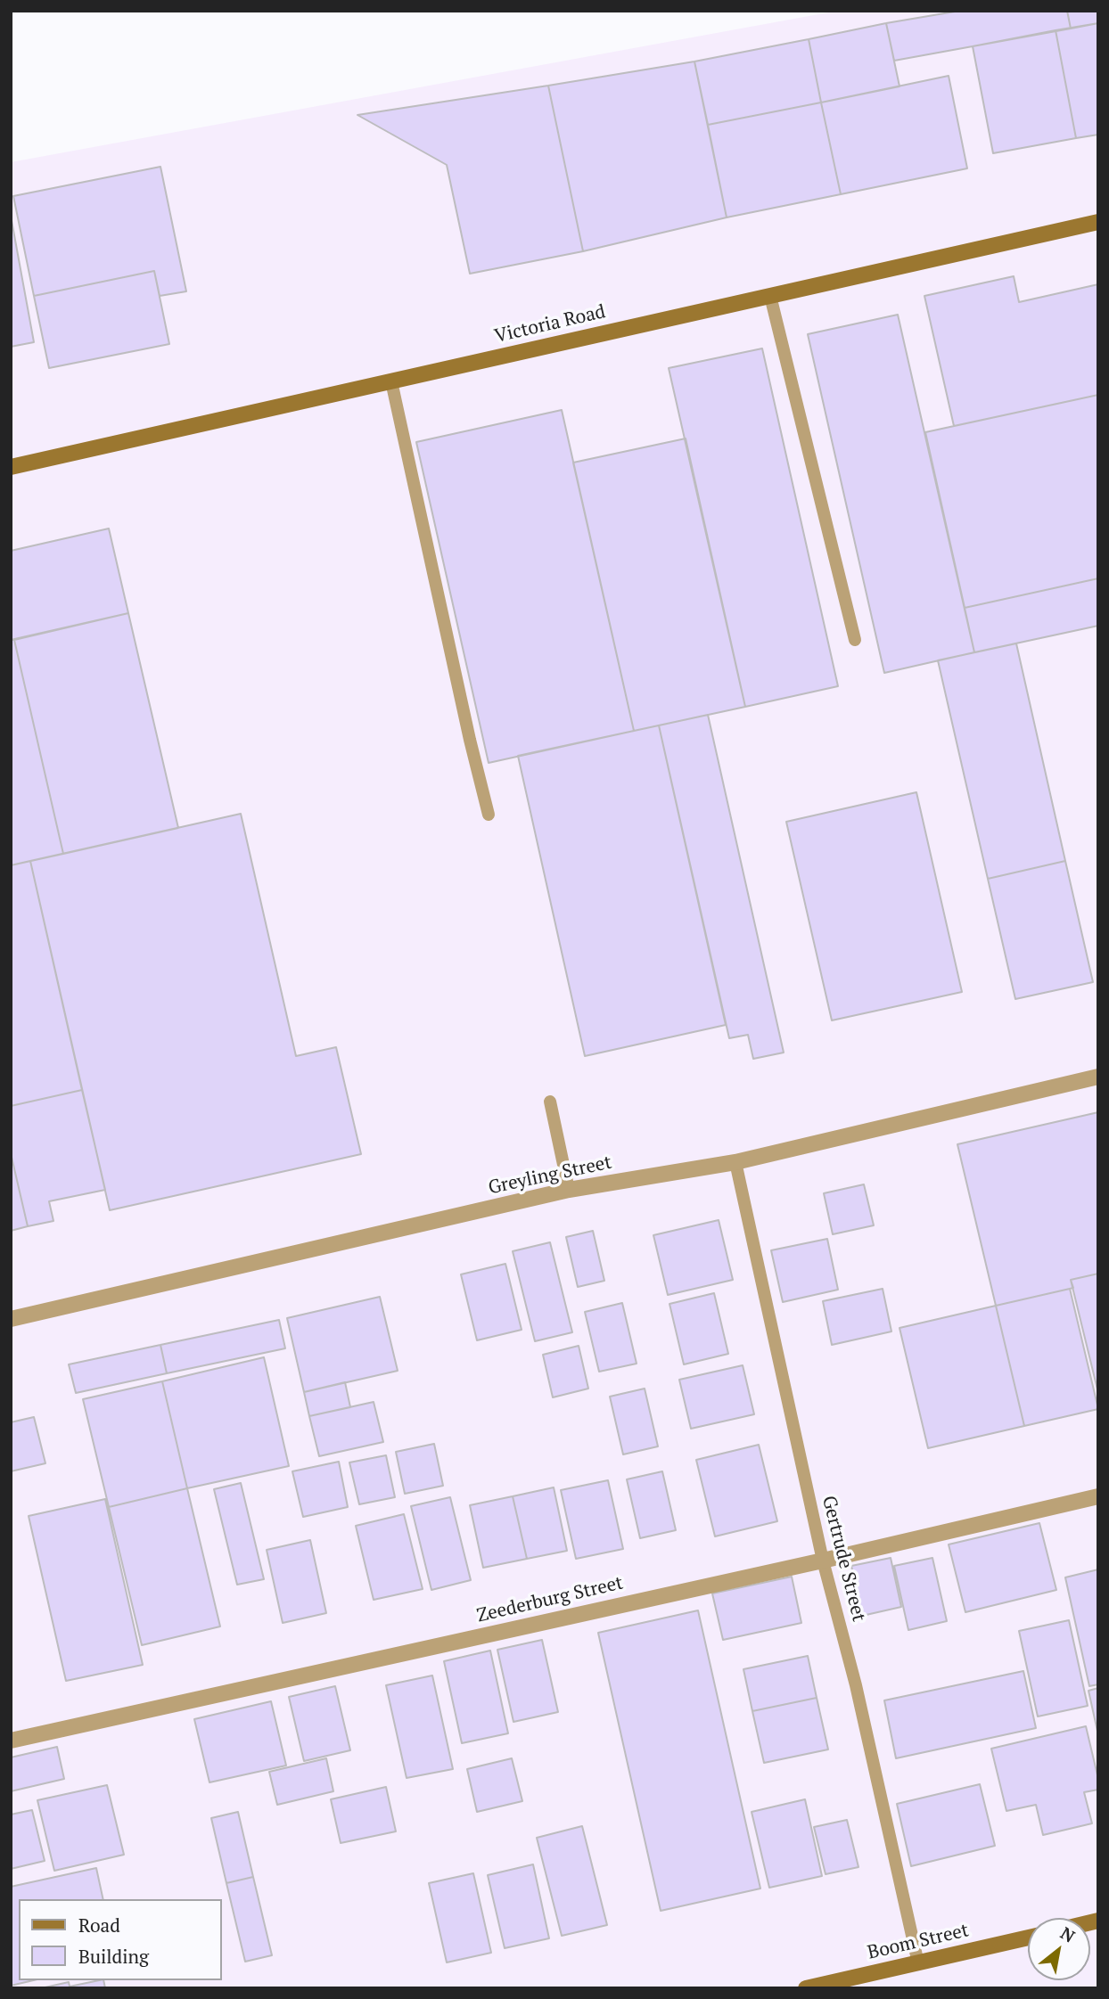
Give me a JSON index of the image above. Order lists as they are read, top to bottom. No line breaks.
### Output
{"streets":{"street":["Victoria Road","Greyling Street","Zeederburg Street","Boom Street"],"lane":["Gertrude Street"]},"crossings":[["Greyling Street","Gertrude Street"],["Gertrude Street","Zeederburg Street"],["Gertrude Street","Boom Street"]],"legend":["Road","Building"],"north":"top right"}
